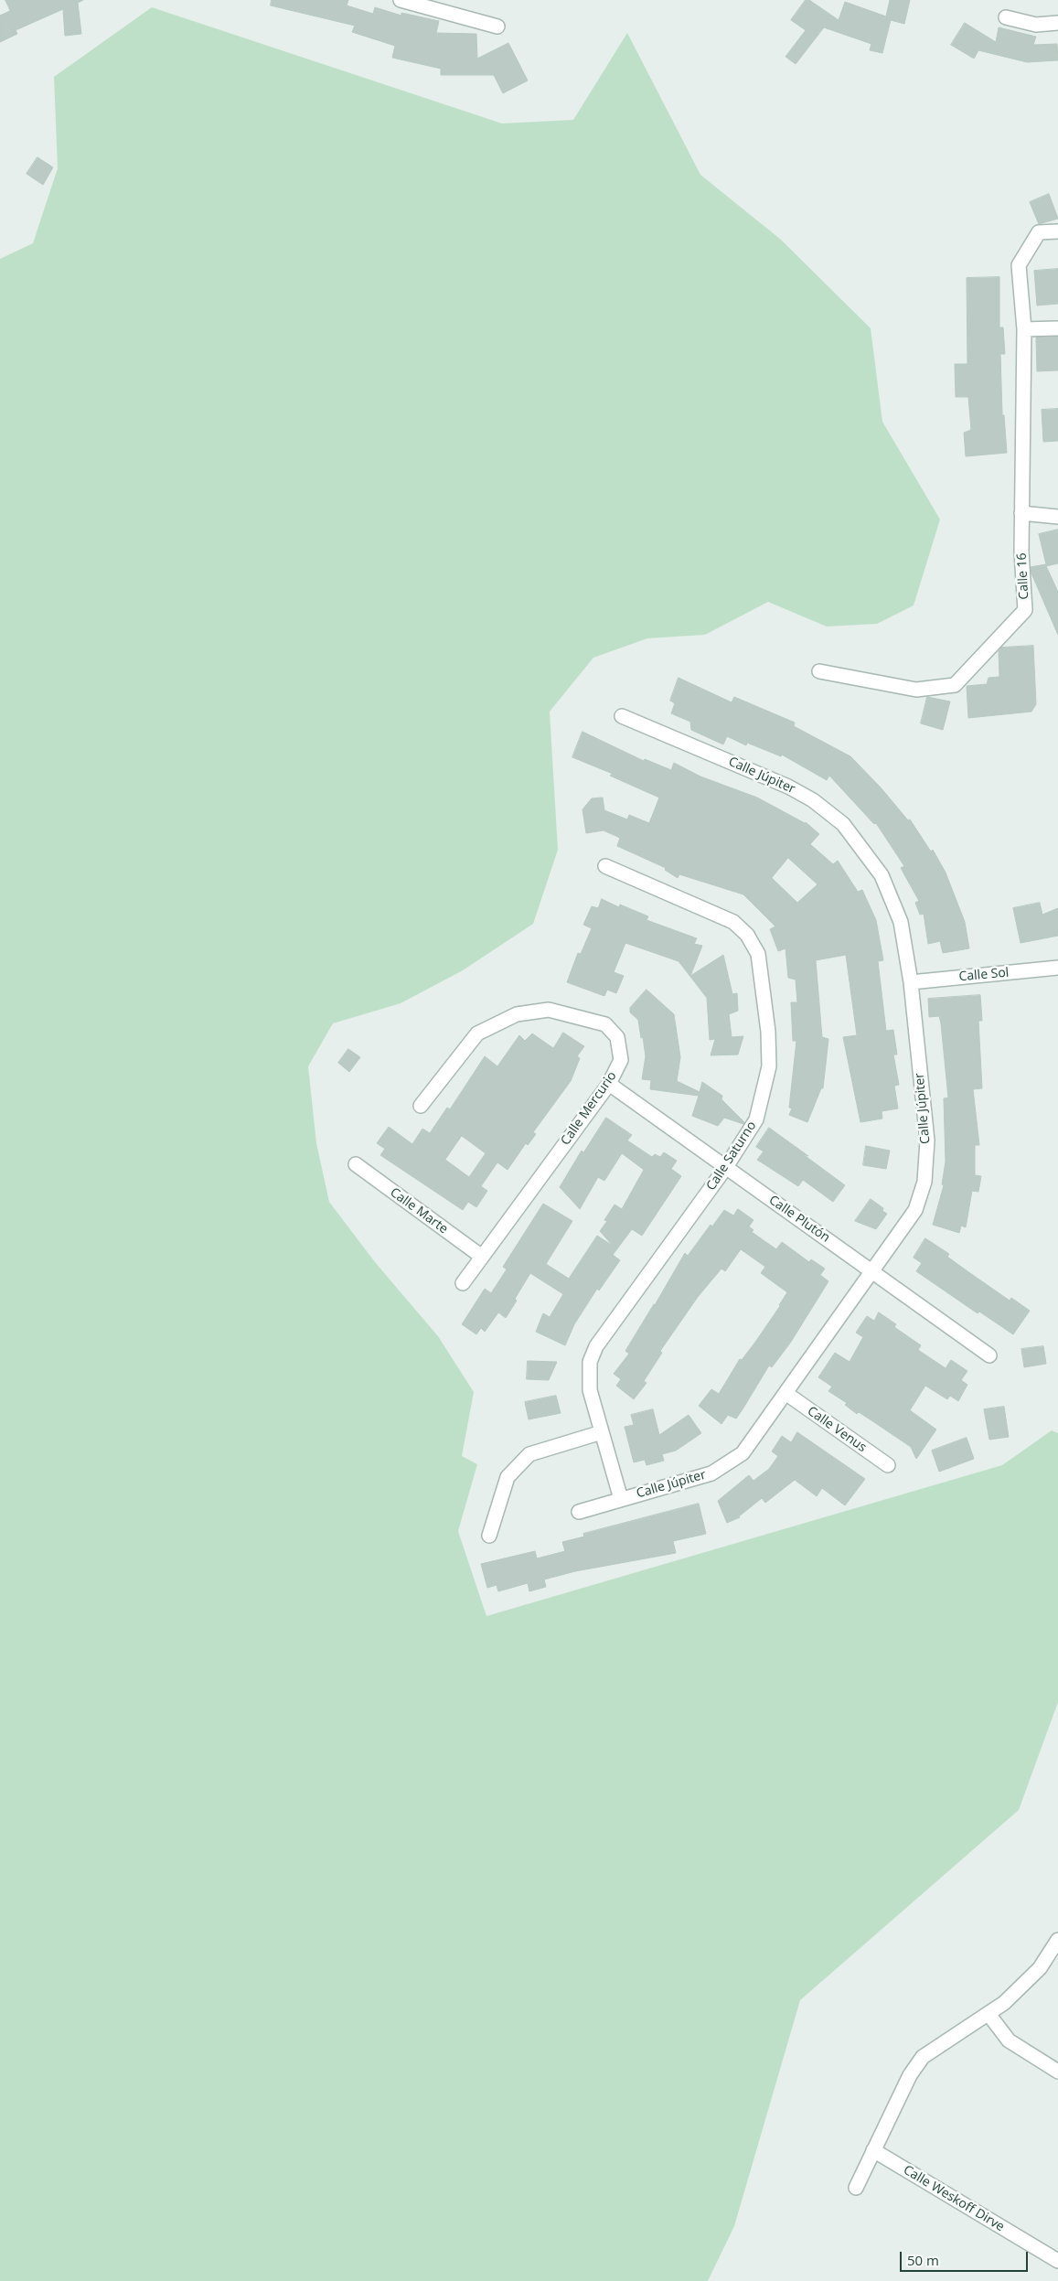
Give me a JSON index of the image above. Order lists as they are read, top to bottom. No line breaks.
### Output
{"streets":{"street":["Calle 16","Calle Júpiter","Calle Sol","Calle Mercurio","Calle Saturno","Calle Marte","Calle Plutón","Calle Venus","Calle Weskoff Dirve"]},"crossings":[["Calle Júpiter","Calle Sol"],["Calle Júpiter","Calle Saturno"],["Calle Júpiter","Calle Plutón"],["Calle Júpiter","Calle Venus"],["Calle Mercurio","Calle Marte"],["Calle Mercurio","Calle Plutón"],["Calle Saturno","Calle Plutón"]],"scale_bar":"50 m"}
